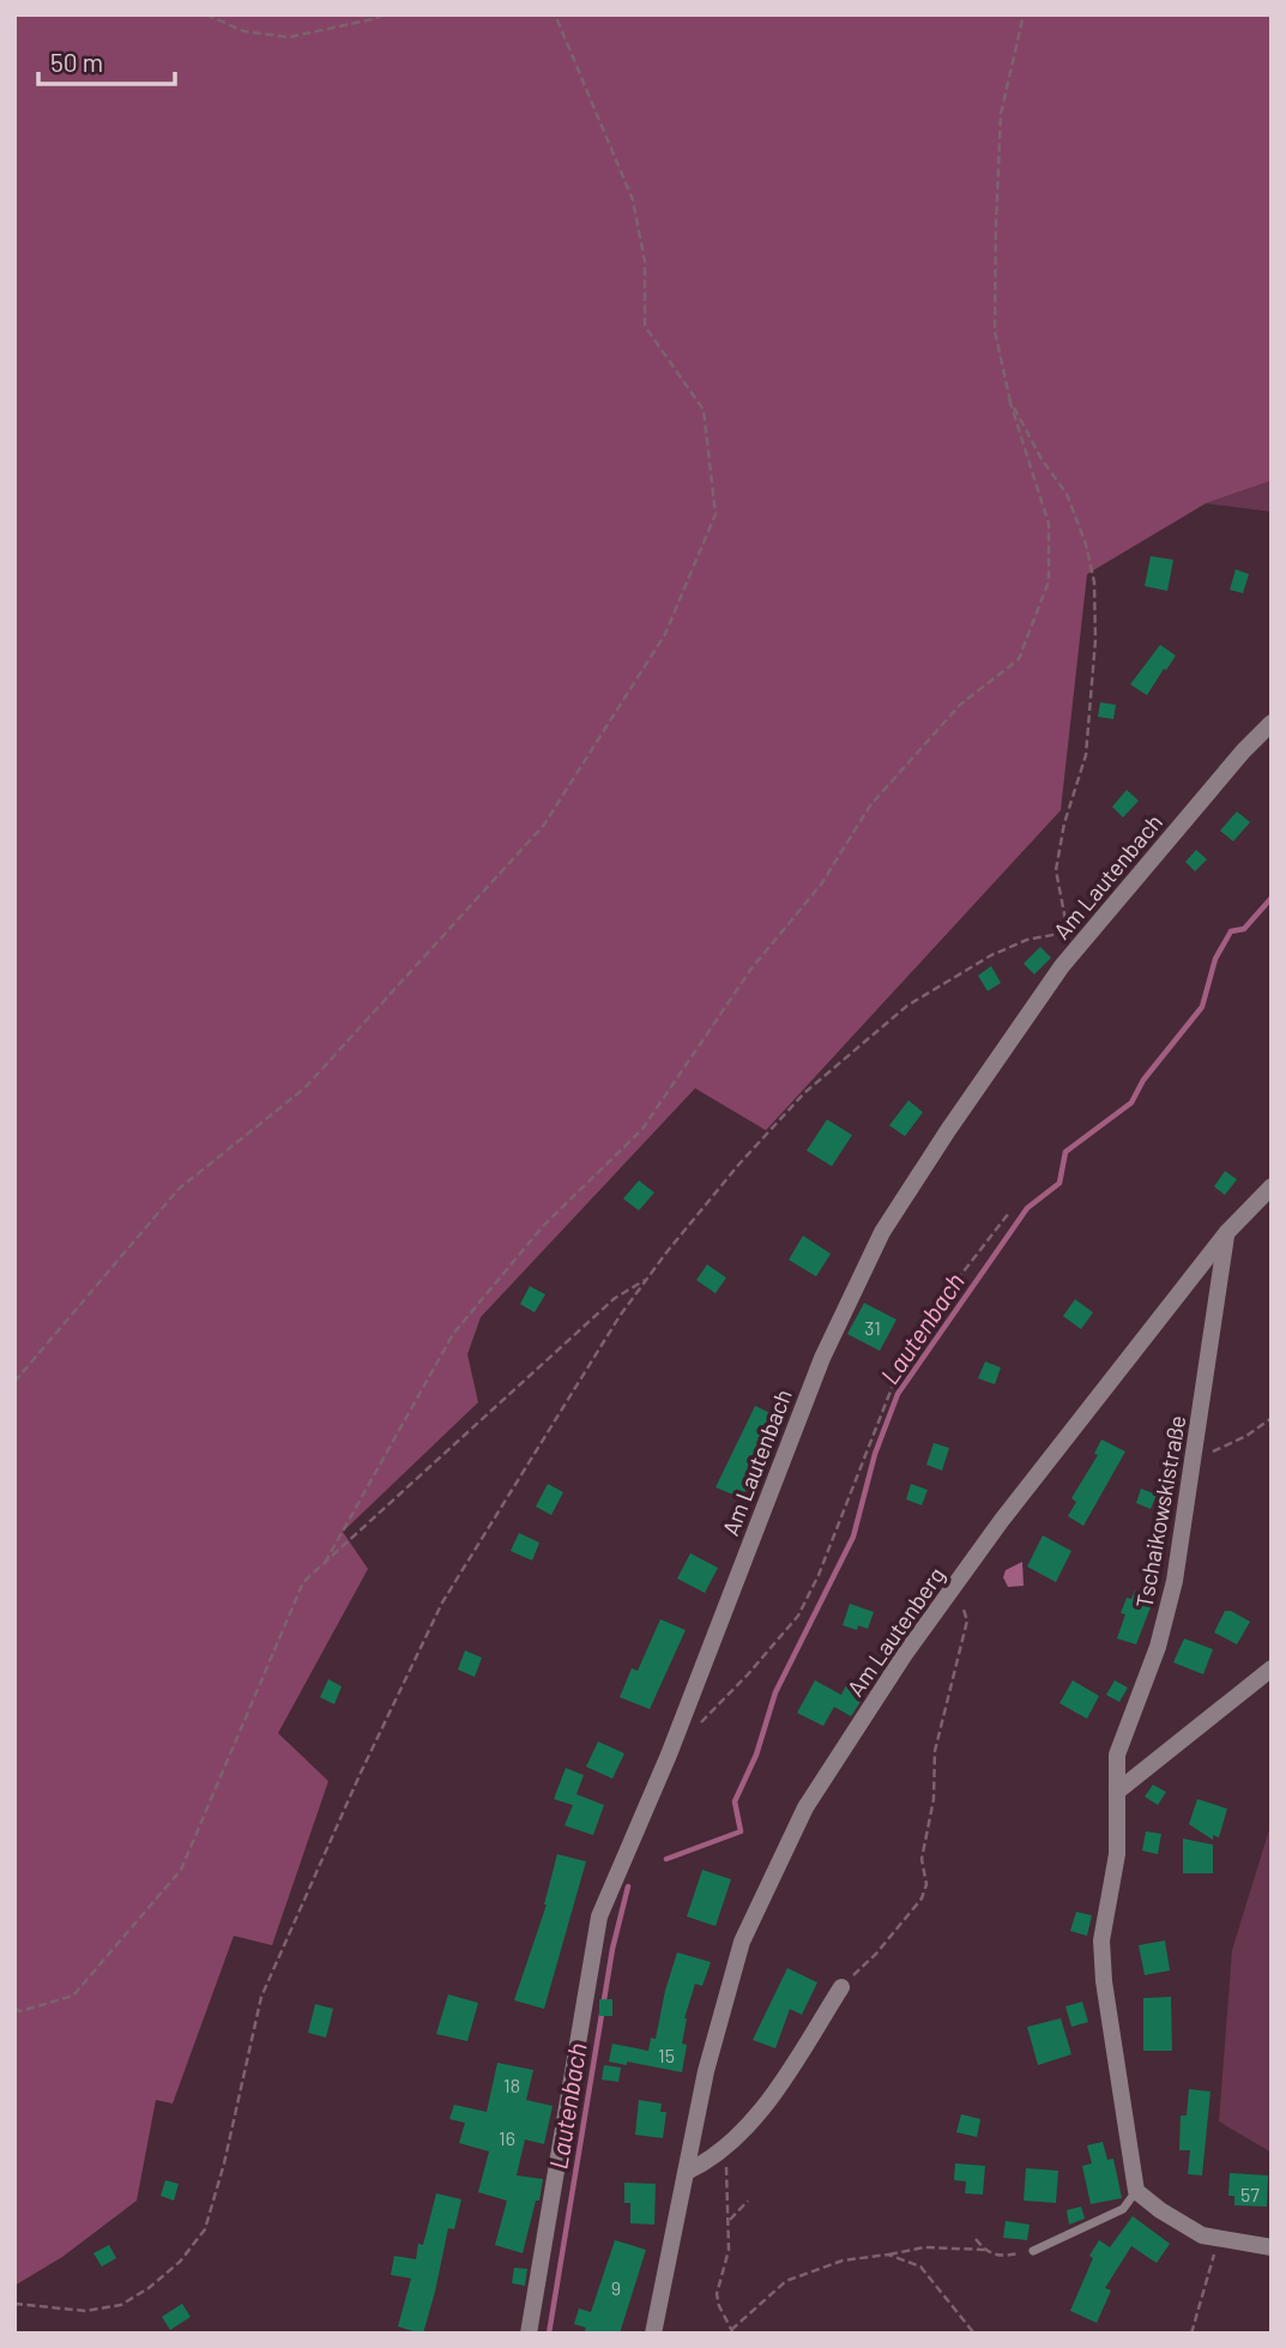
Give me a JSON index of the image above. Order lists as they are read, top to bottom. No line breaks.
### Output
{"streets":{"street":["Am Lautenbach","Tschaikowskistraße","Am Lautenberg"]},"crossings":[["Tschaikowskistraße","Am Lautenberg"]],"water":["Lautenbach"],"house_numbers":["31","15","18","16","57","9"],"scale_bar":"50 m"}
